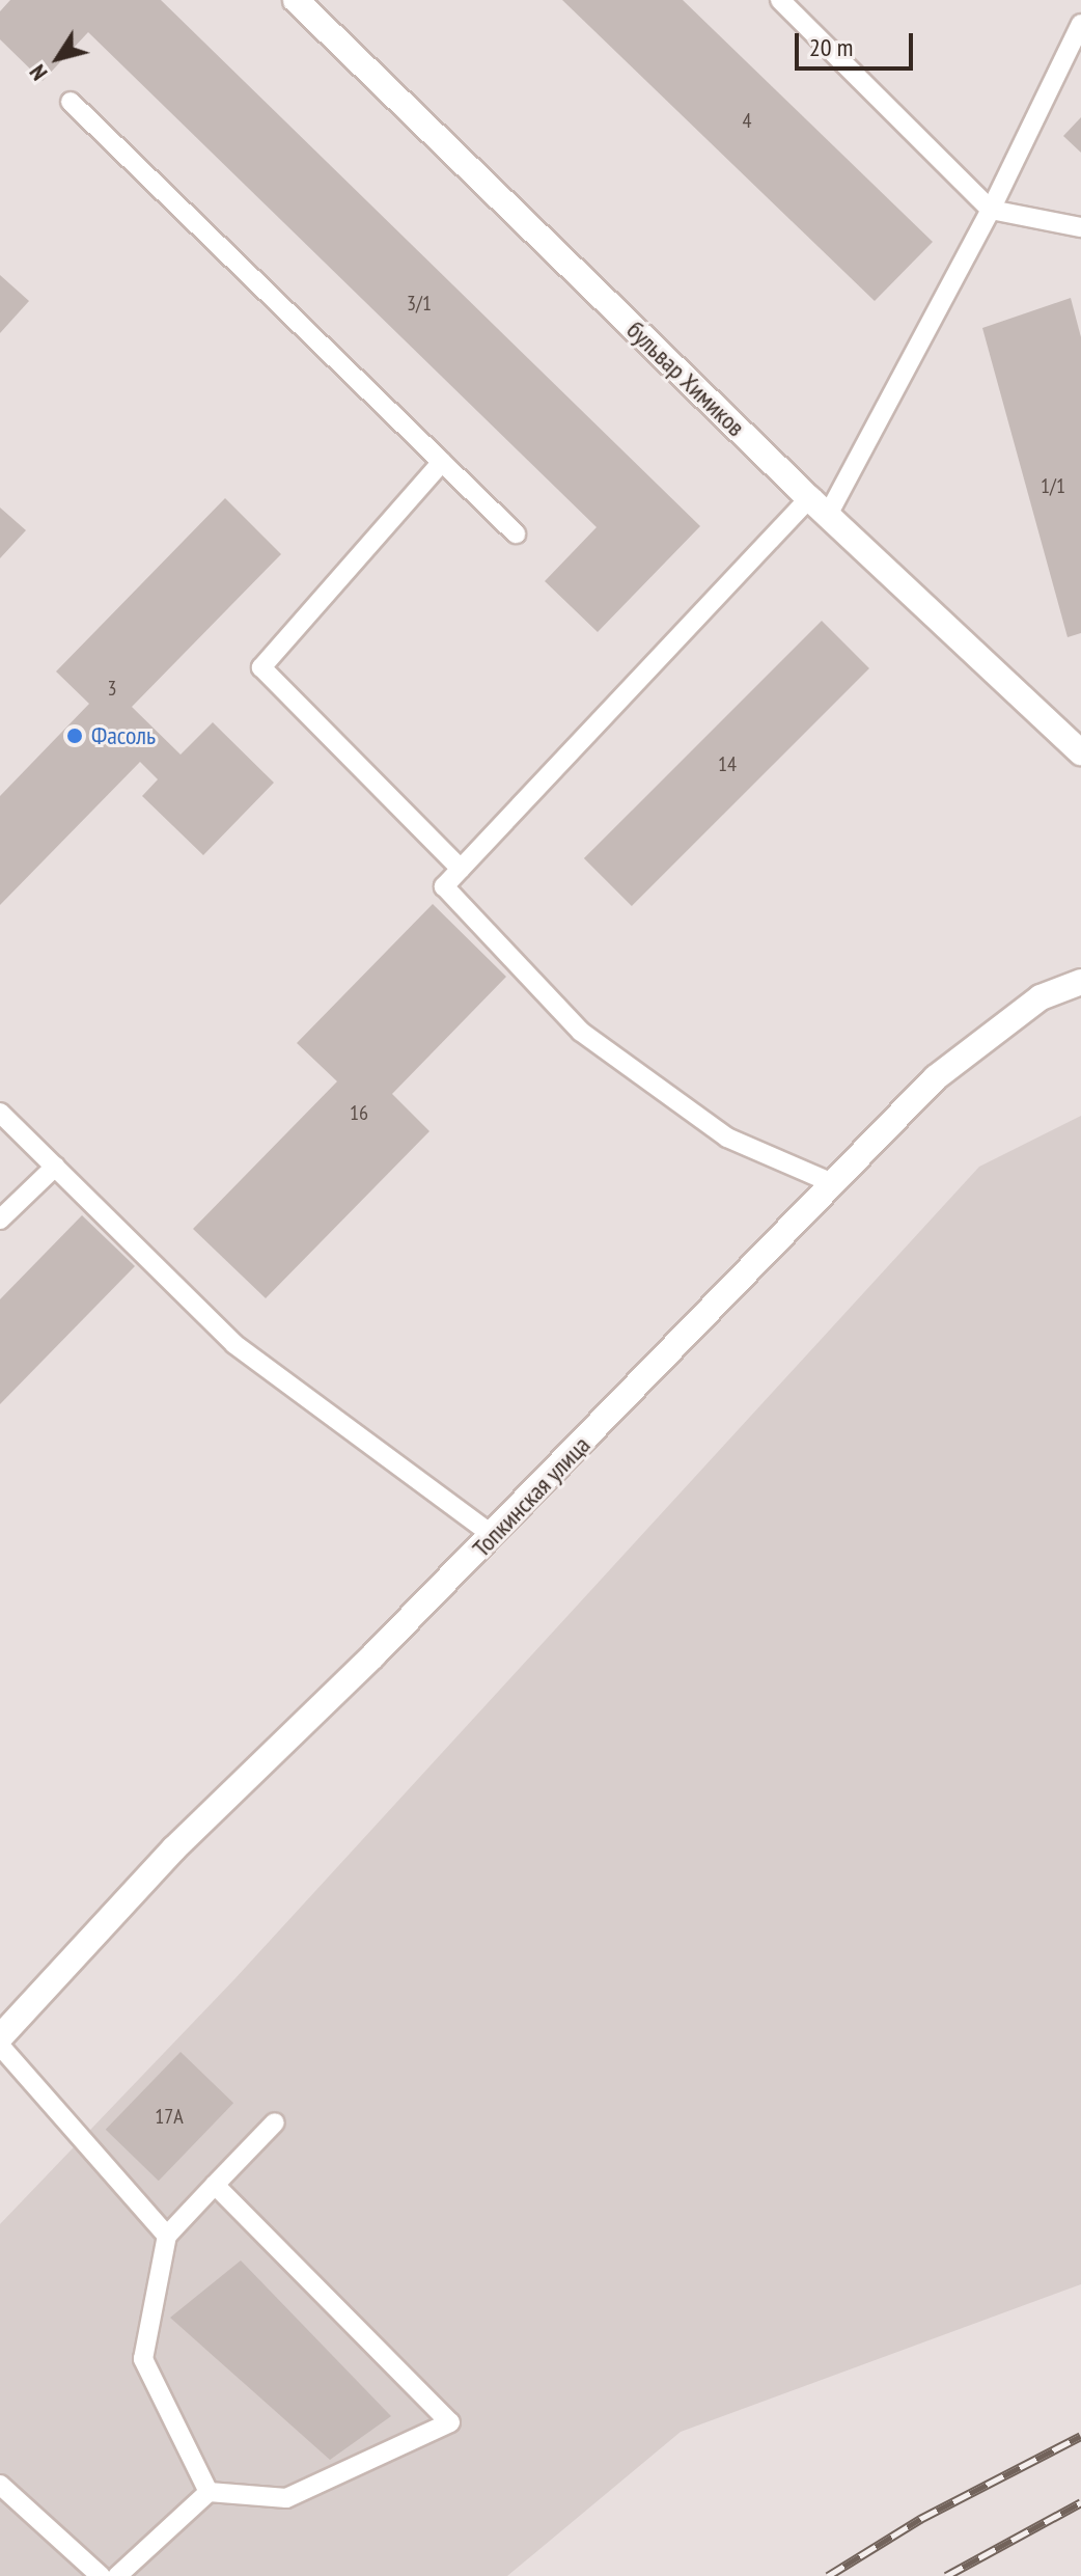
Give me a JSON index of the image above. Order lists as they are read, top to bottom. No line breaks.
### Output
{"streets":{"street":["бульвар Химиков","Топкинская улица"]},"places":["Фасоль"],"house_numbers":["4","3/1","1/1","3","14","16","17А"],"scale_bar":"20 m","north":"bottom left"}
